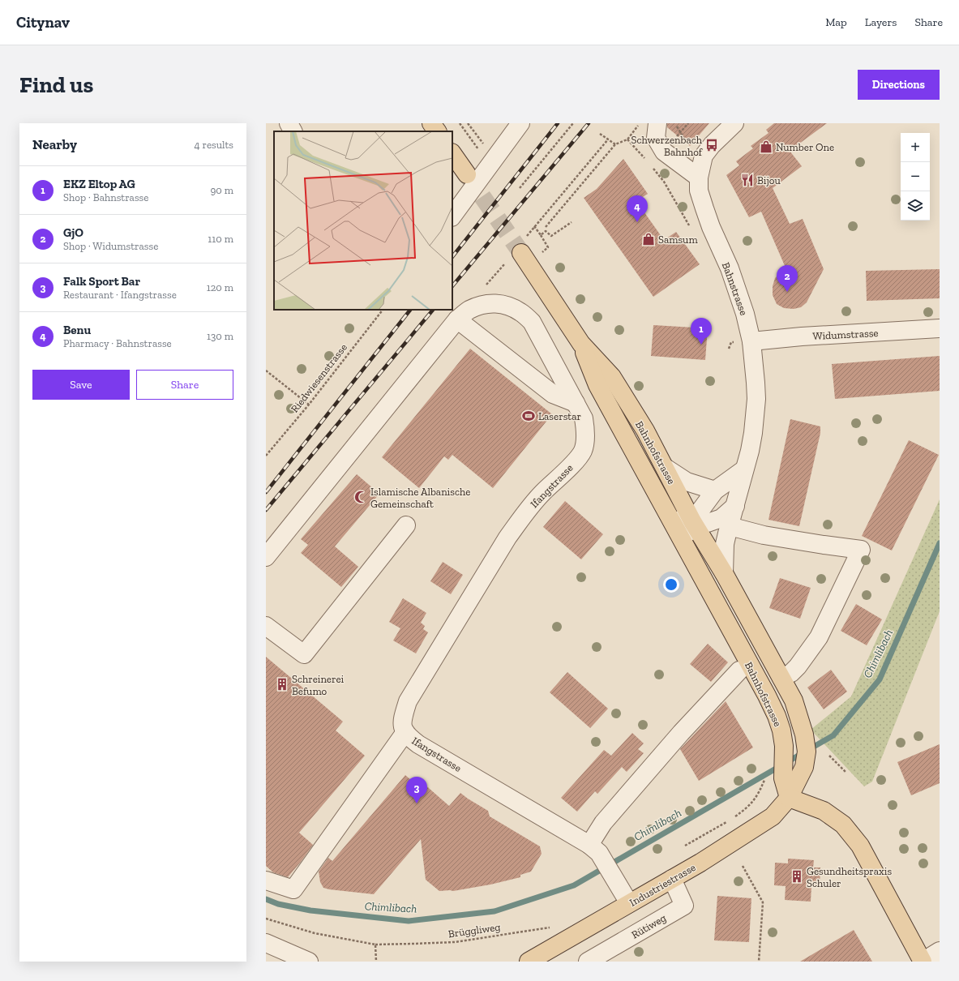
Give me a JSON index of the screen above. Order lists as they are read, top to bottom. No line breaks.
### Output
{"streets":{"main road":["Bahnhofstrasse","Industriestrasse"],"street":["Bahnstrasse","Widumstrasse","Ifangstrasse","Rütiweg"],"path":["Riedwiesenstrasse","Brüggliweg"]},"crossings":[["Bahnstrasse","Widumstrasse"],["Bahnstrasse","Bahnhofstrasse"],["Bahnhofstrasse","Industriestrasse"],["Ifangstrasse","Industriestrasse"],["Industriestrasse","Rütiweg"],["Industriestrasse","Brüggliweg"]],"water":["Chimlibach"],"places":{"bus stop":["Schwerzenbach Bahnhof"],"shop":["Number One","Samsum"],"restaurant":["Bijou"],"sports":["Laserstar"],"mosque":["Islamische Albanische Gemeinschaft"],"building":["Schreinerei Befumo","Gesundheitspraxis Schuler"]},"page":{"header":"Citynav","nav":["Map","Layers","Share"],"buttons":["Directions",["Save","Share"]],"title":"Find us","heading":["Nearby","4 results"],"map_buttons":["+","−"],"list":[{"mark":"1","name":"EKZ Eltop AG","note":"Shop · Bahnstrasse","value":"90 m"},{"mark":"2","name":"GjO","note":"Shop · Widumstrasse","value":"110 m"},{"mark":"3","name":"Falk Sport Bar","note":"Restaurant · Ifangstrasse","value":"120 m"},{"mark":"4","name":"Benu","note":"Pharmacy · Bahnstrasse","value":"130 m"}],"pins":["4","2","1","3"]}}
